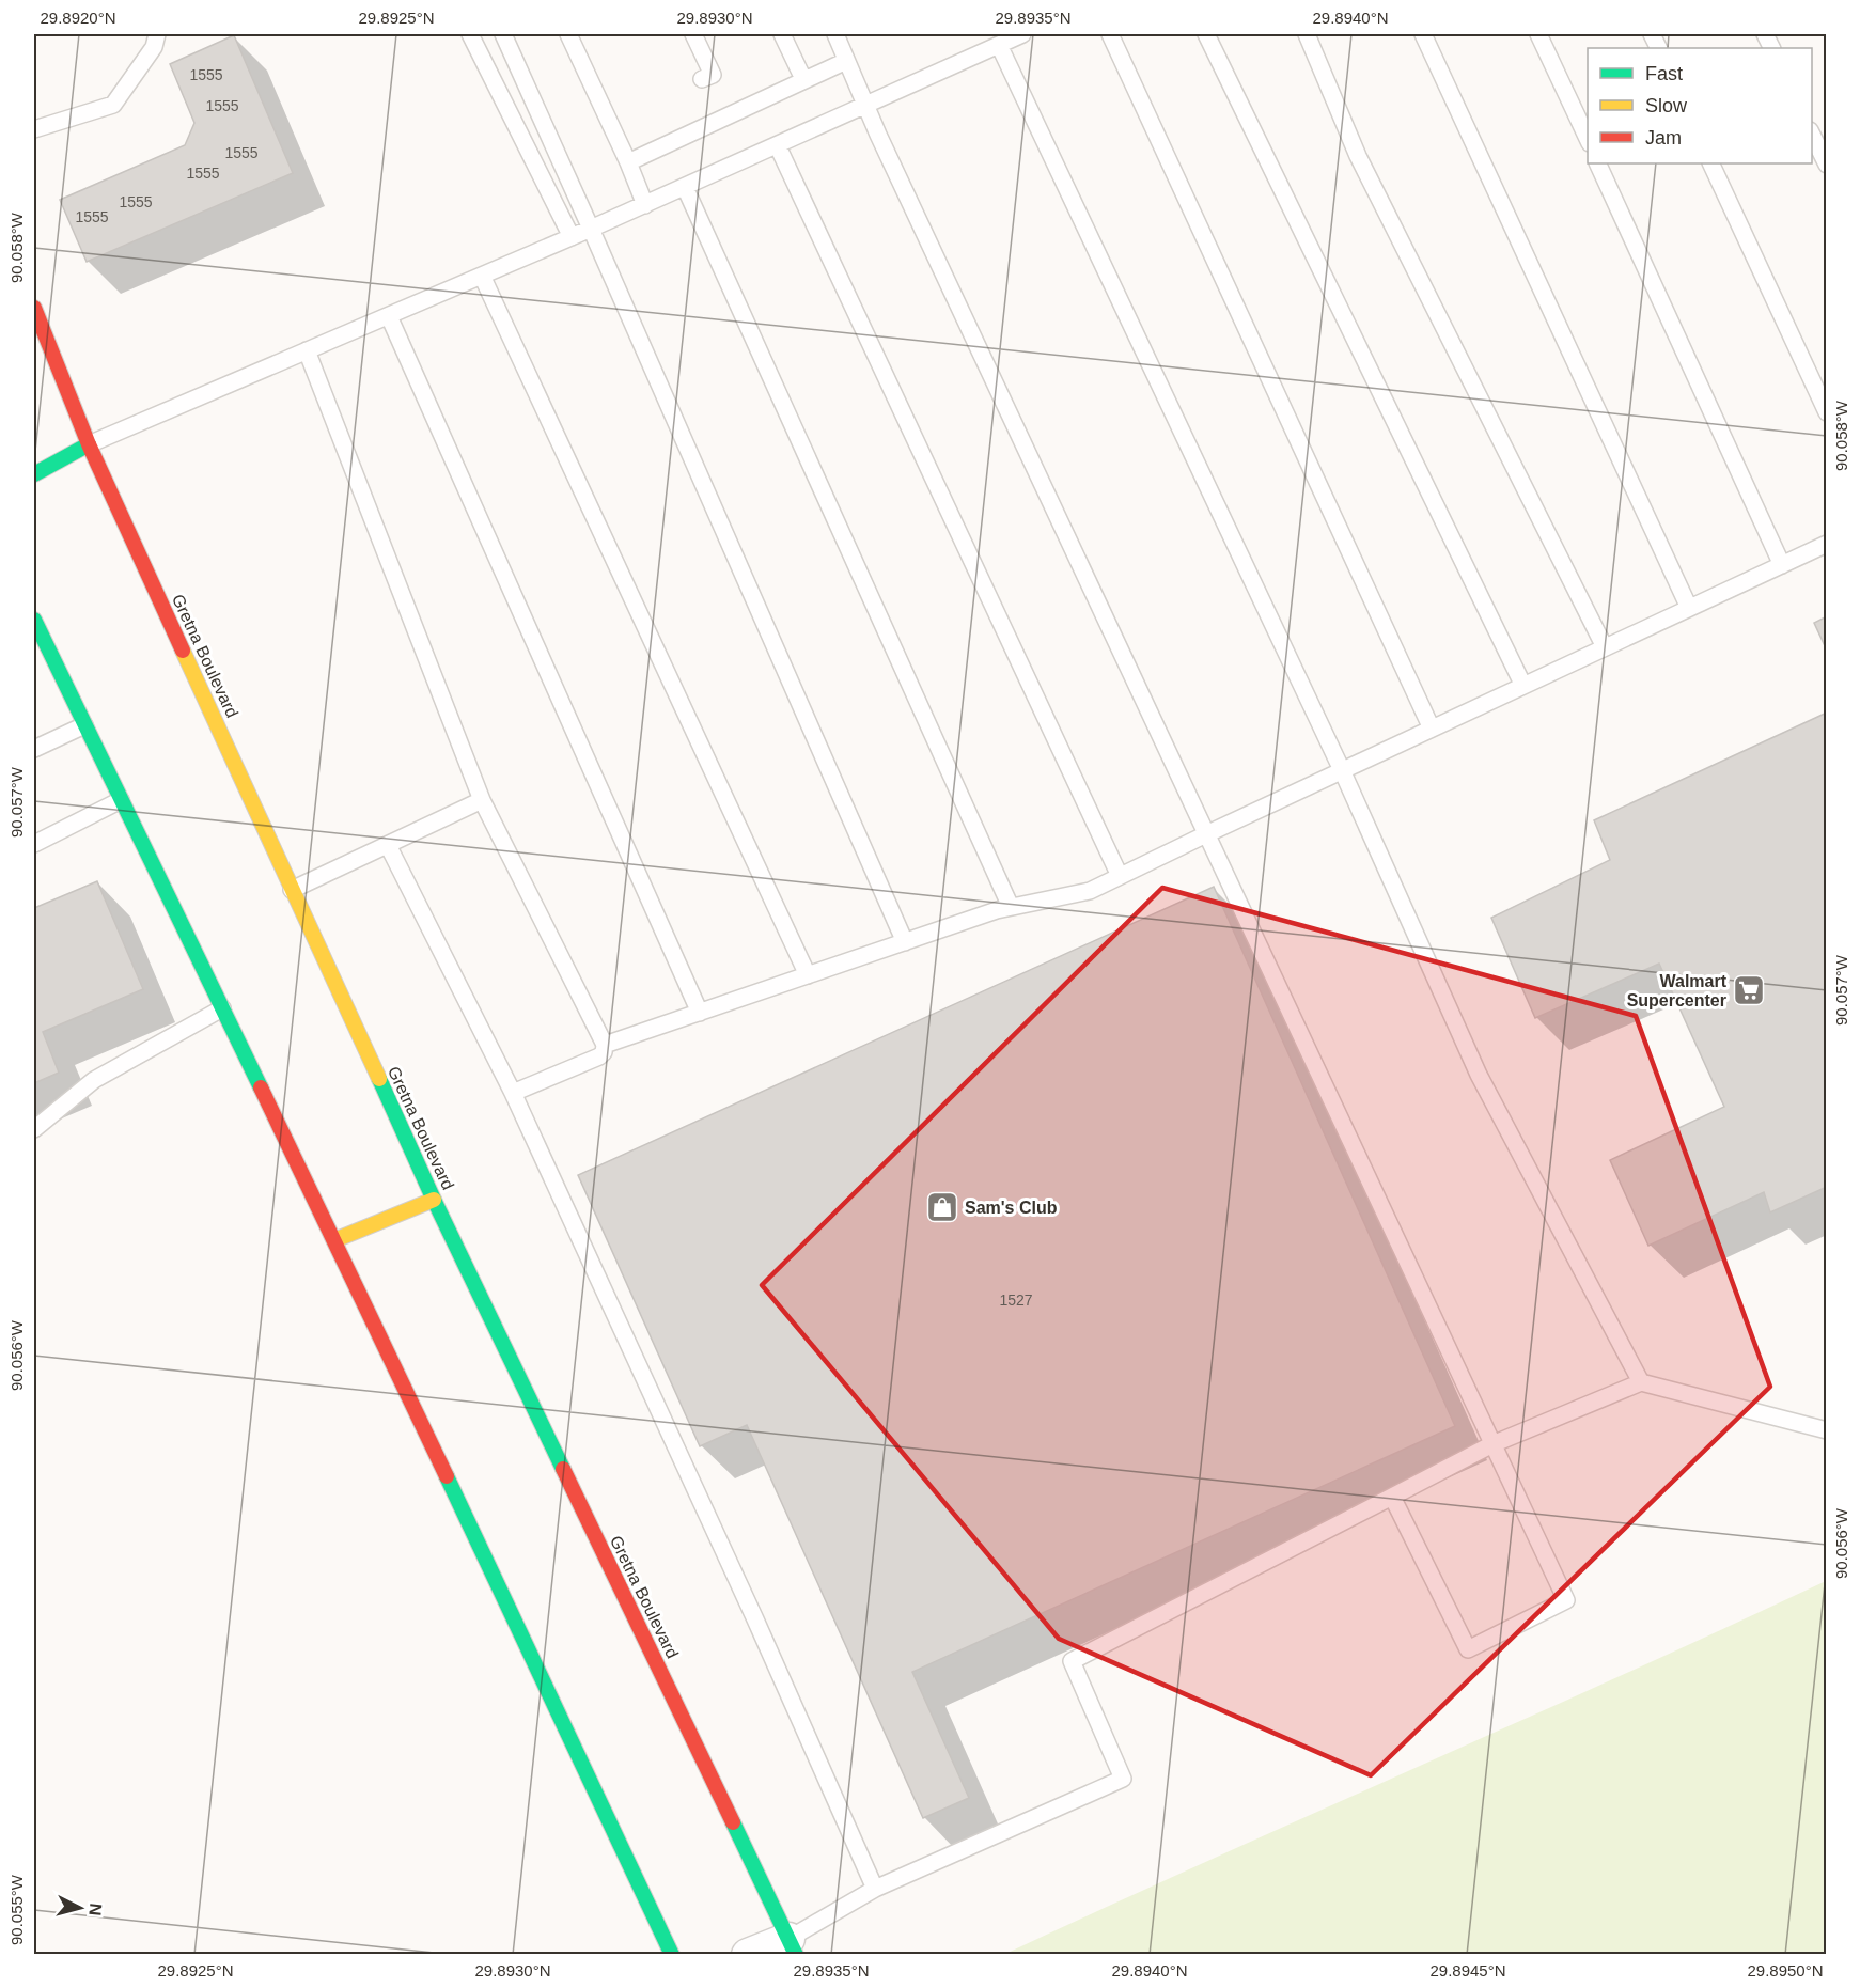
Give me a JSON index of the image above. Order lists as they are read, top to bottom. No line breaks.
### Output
{"streets":{"street":["Gretna Boulevard"]},"places":{"supermarket":["Walmart Supercenter"],"shop":["Sam's Club"]},"house_numbers":["1555","1555","1555","1555","1555","1555","1527"],"legend":["Fast","Slow","Jam"],"north":"right","coordinates":["29.8920°N","29.8925°N","29.8930°N","29.8935°N","29.8940°N","90.058°W","90.057°W","90.056°W","90.055°W","29.8945°N","29.8950°N"]}
